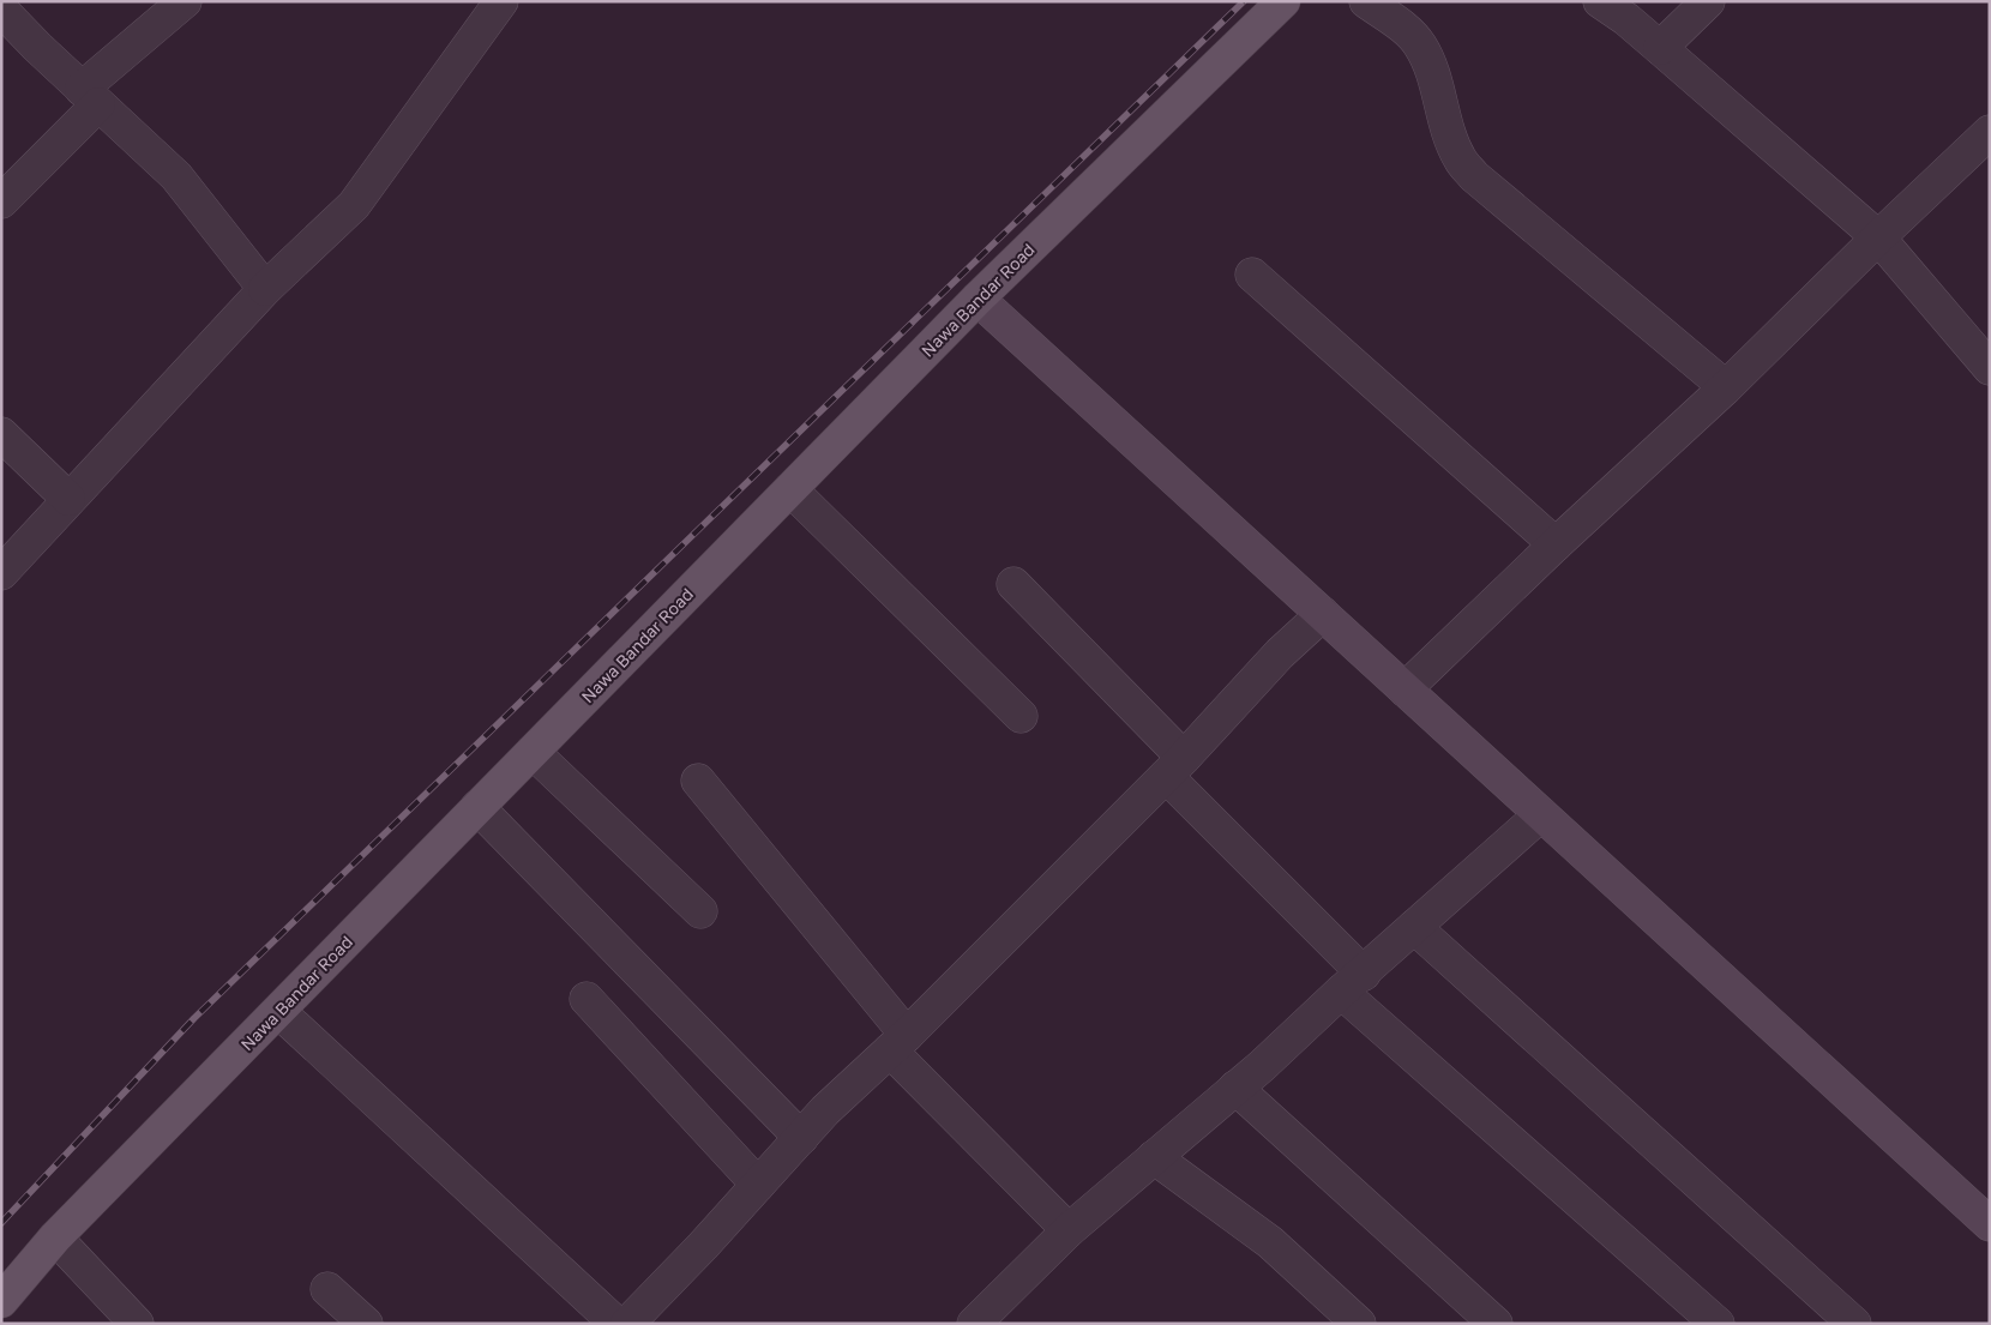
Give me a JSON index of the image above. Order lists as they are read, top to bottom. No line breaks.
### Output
{"streets":{"main road":["Nawa Bandar Road"]}}
